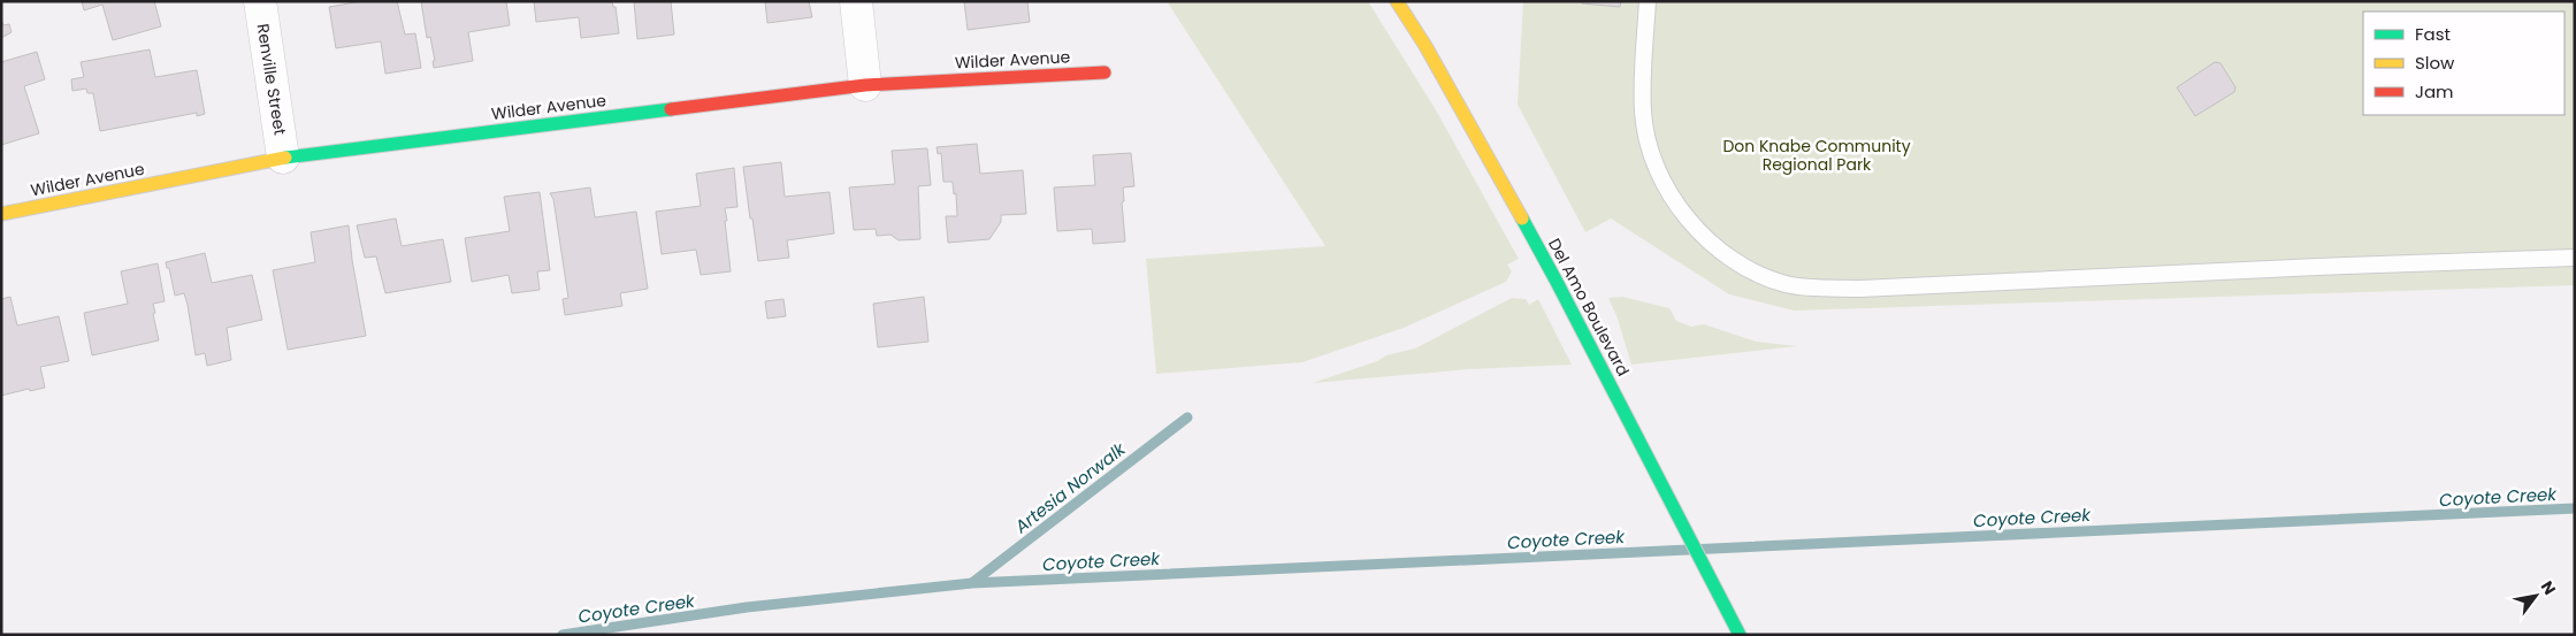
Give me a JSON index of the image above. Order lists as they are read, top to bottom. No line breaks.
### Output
{"streets":{"street":["Wilder Avenue","Renville Street","Del Amo Boulevard"]},"crossings":[["Wilder Avenue","Renville Street"]],"water":["Artesia Norwalk","Coyote Creek"],"parks":["Don Knabe Community Regional Park"],"legend":["Fast","Slow","Jam"],"north":"top right"}
